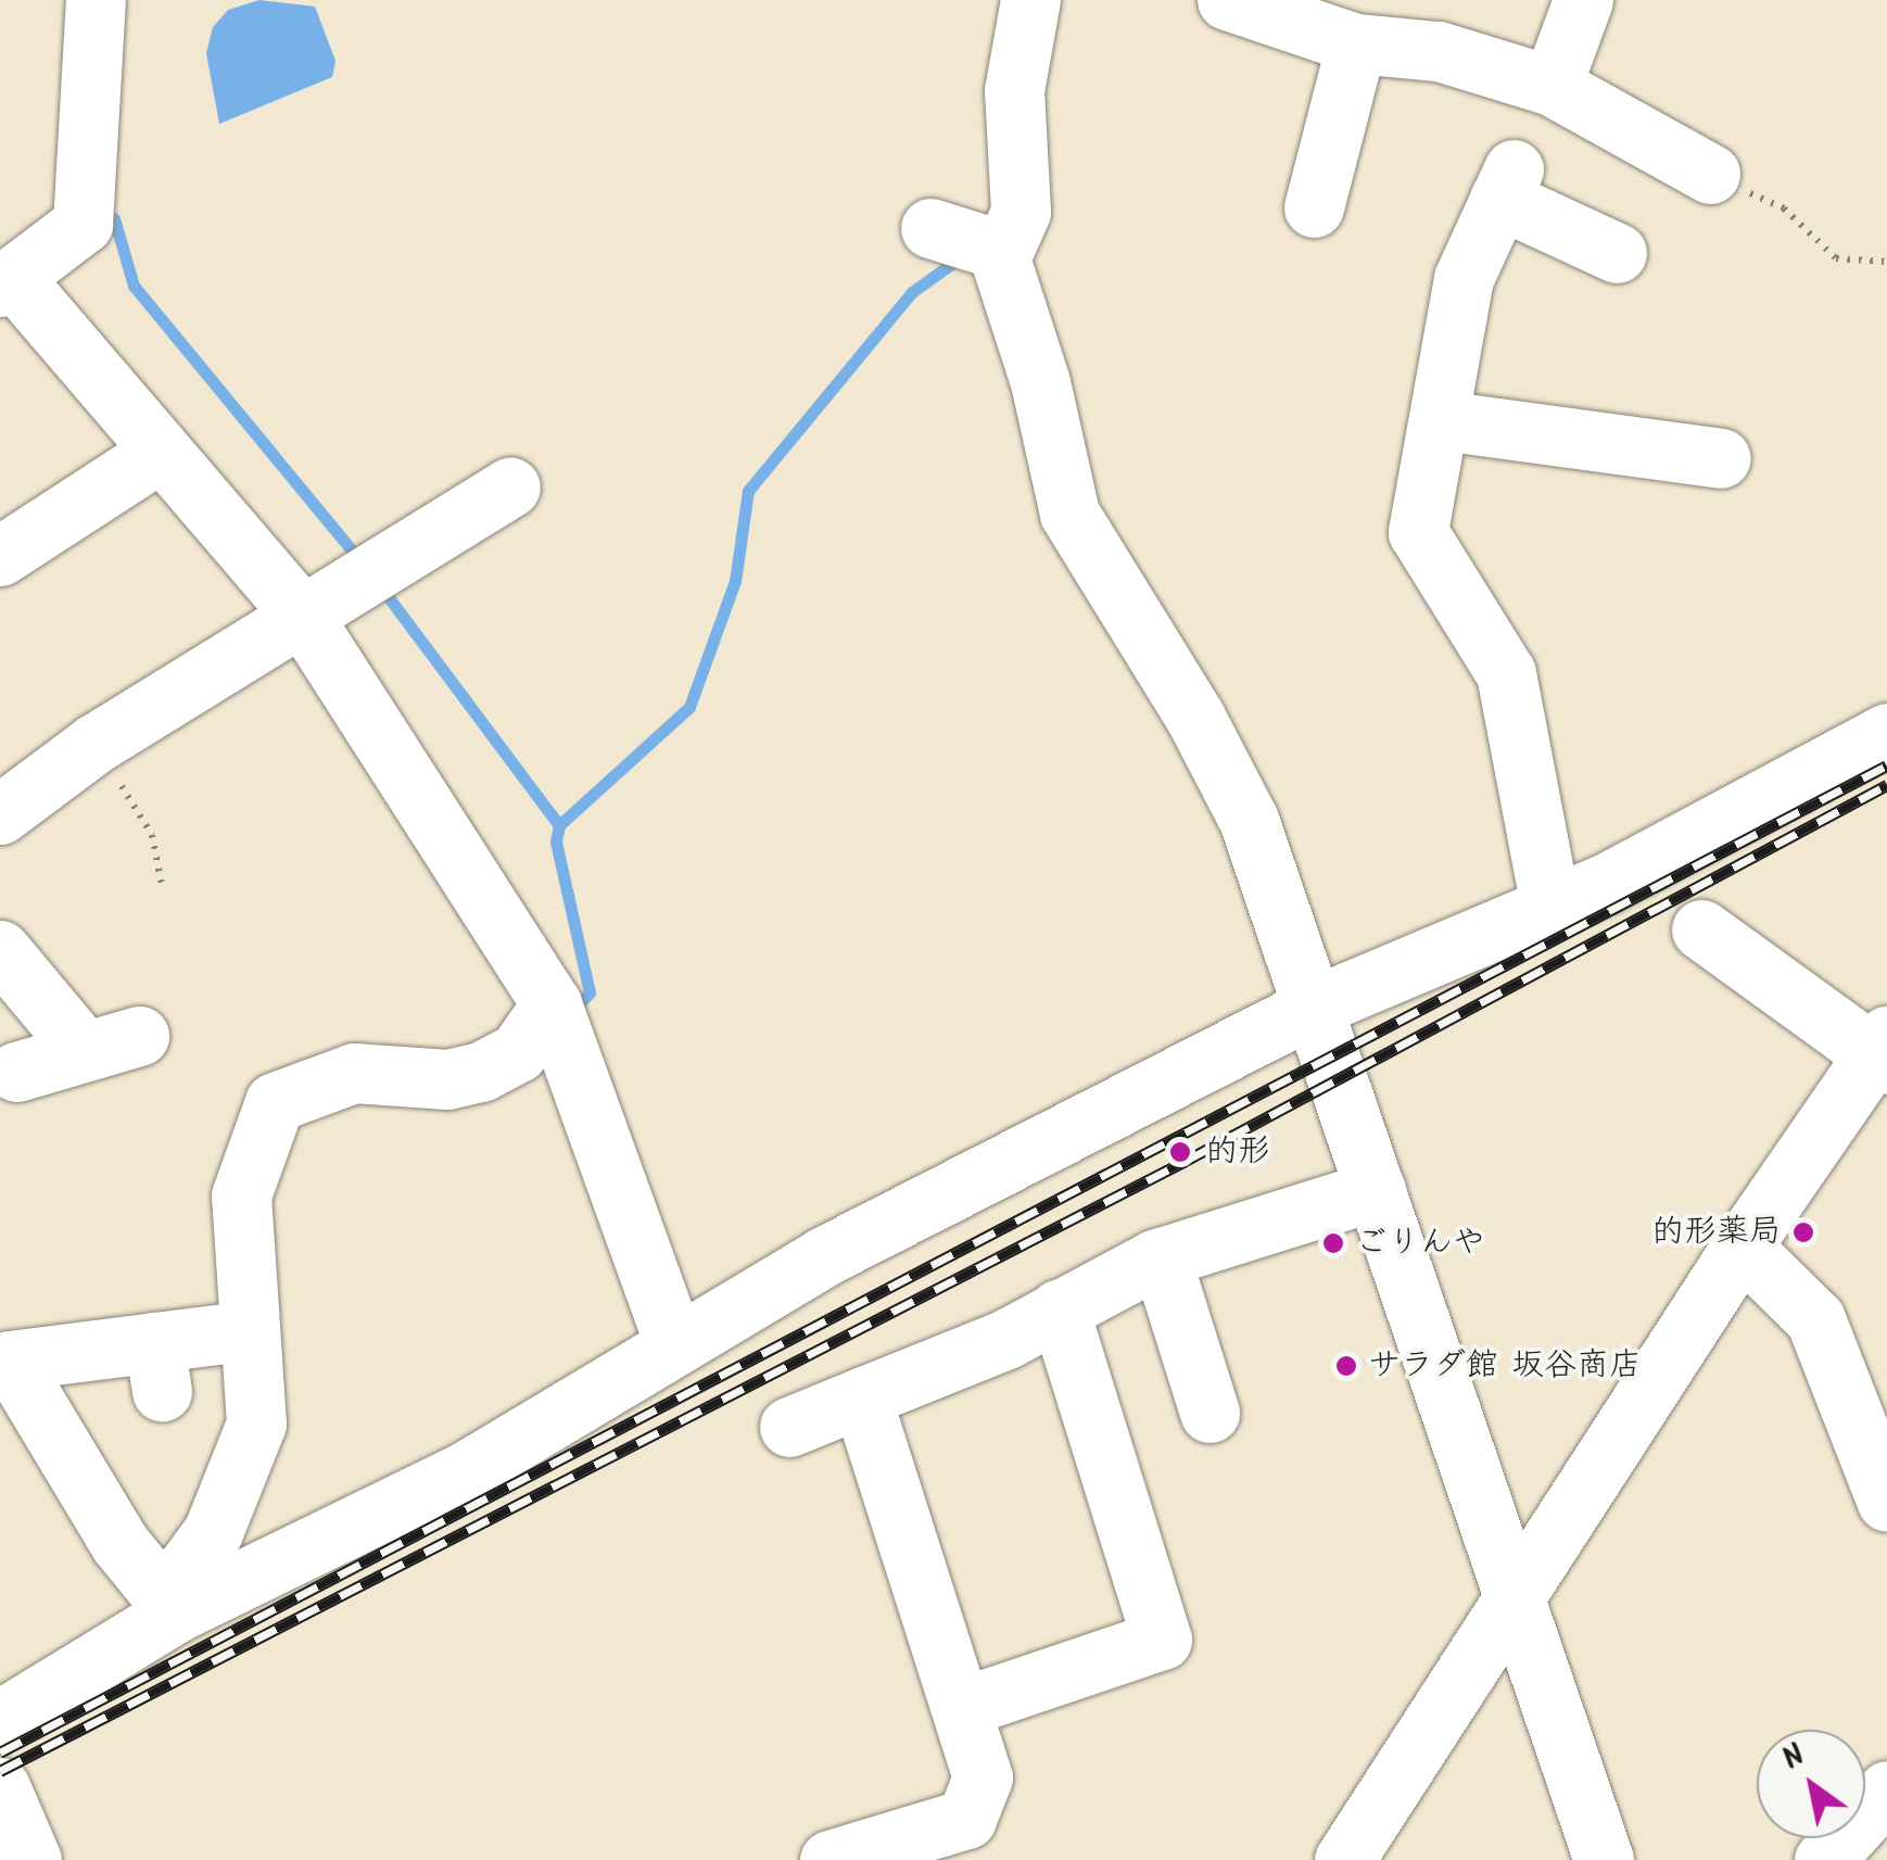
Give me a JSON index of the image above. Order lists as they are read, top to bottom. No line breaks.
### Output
{"places":["的形","的形薬局","ごりんや","サラダ館 坂谷商店"],"north":"top left"}
